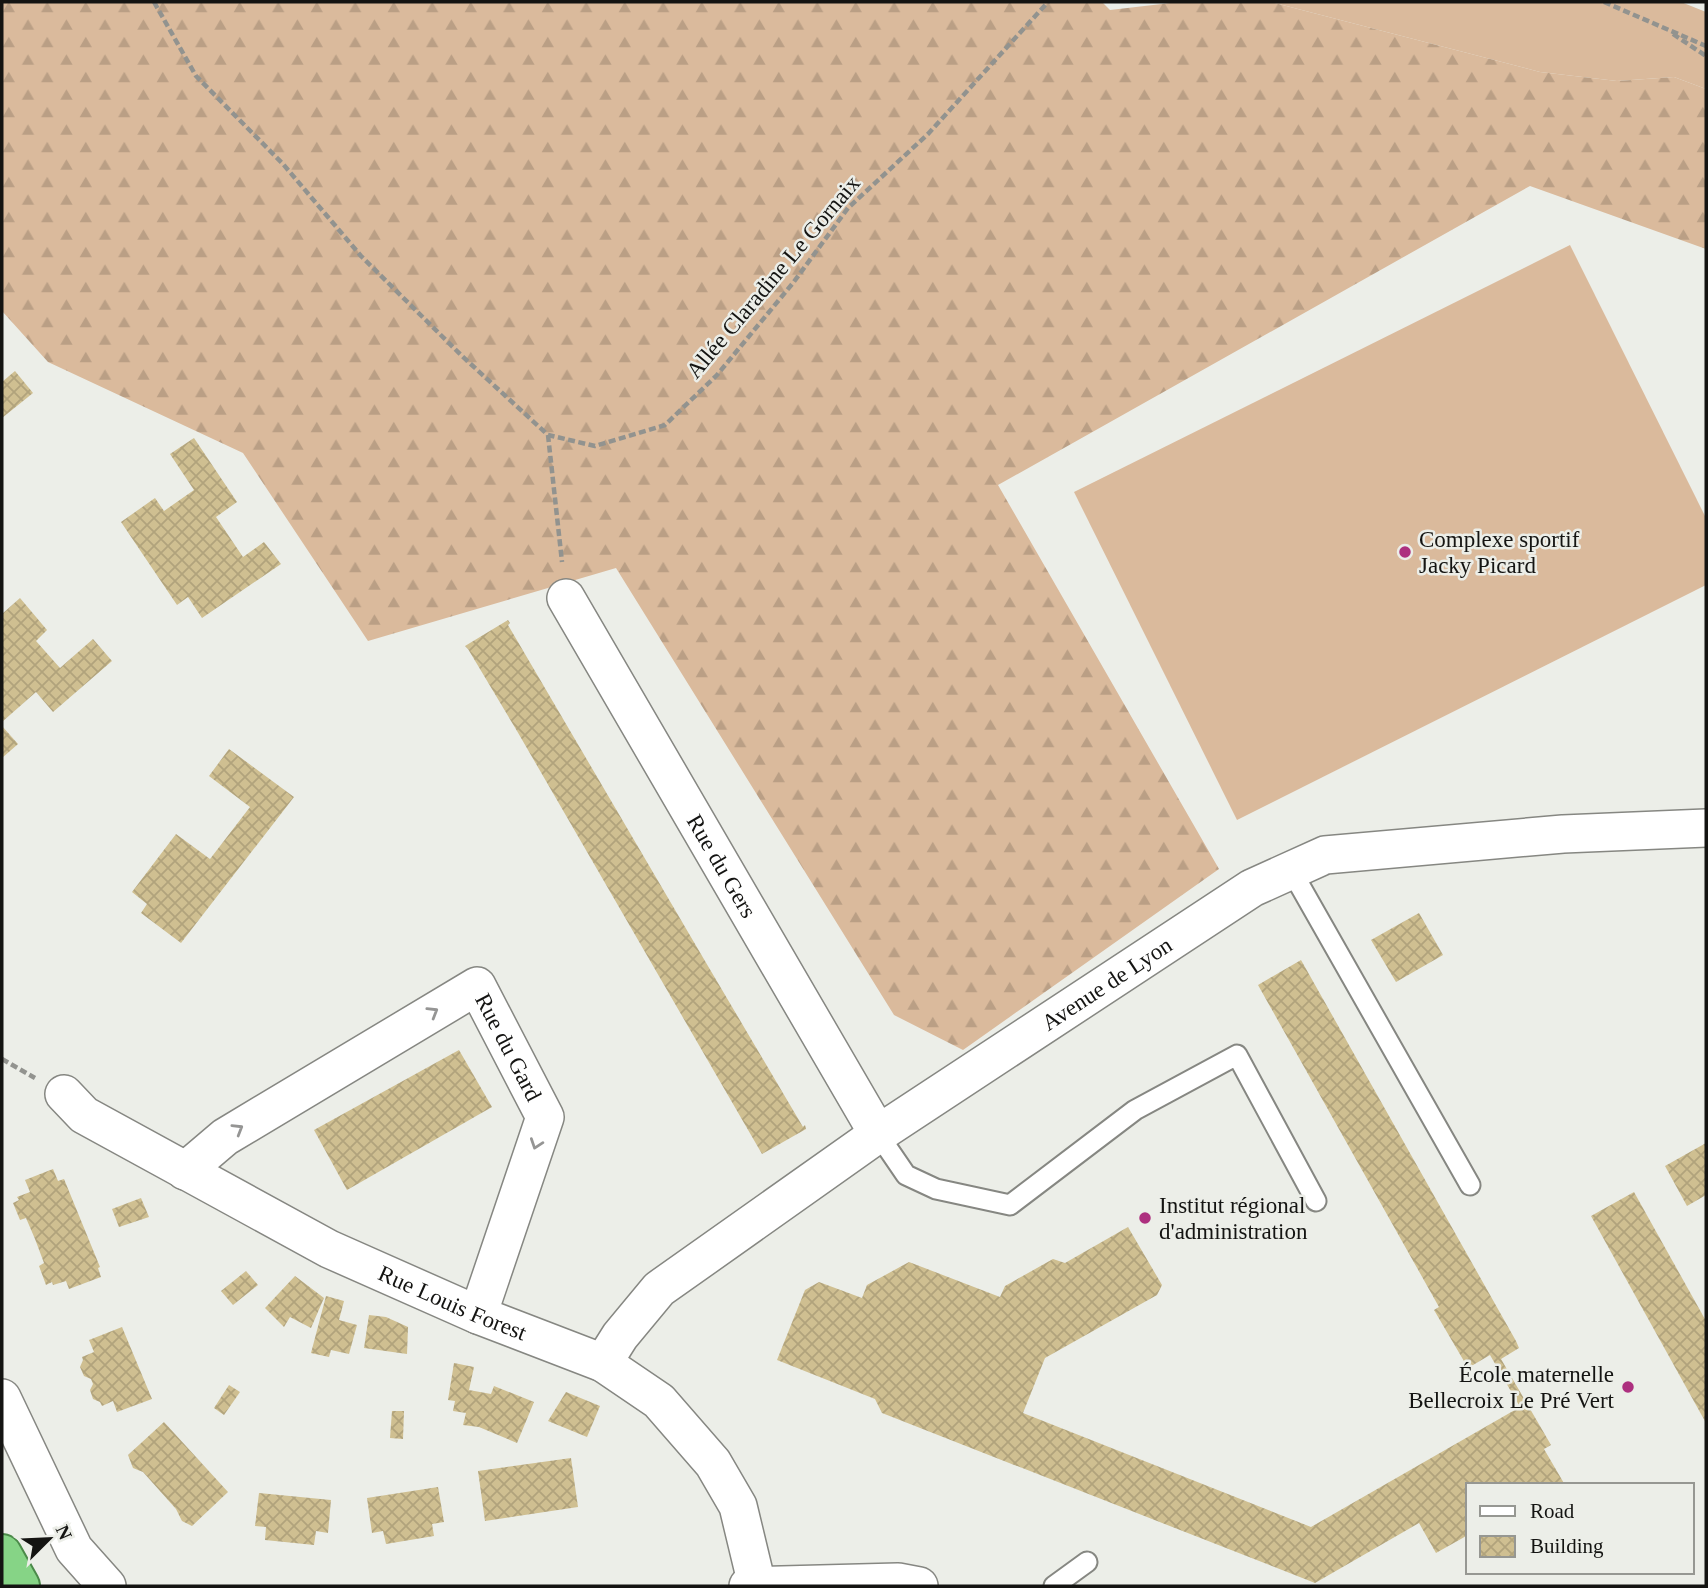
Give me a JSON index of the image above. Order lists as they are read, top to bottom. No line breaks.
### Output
{"streets":{"street":["Rue du Gers","Avenue de Lyon","Rue du Gard","Rue Louis Forest"],"path":["Allée Claradine Le Gornaix"]},"crossings":[["Rue du Gers","Avenue de Lyon"],["Avenue de Lyon","Rue Louis Forest"],["Rue du Gard","Rue Louis Forest"]],"places":["Complexe sportif Jacky Picard","Institut régional d'administration","École maternelle Bellecroix Le Pré Vert"],"legend":["Road","Building"],"north":"top right"}
